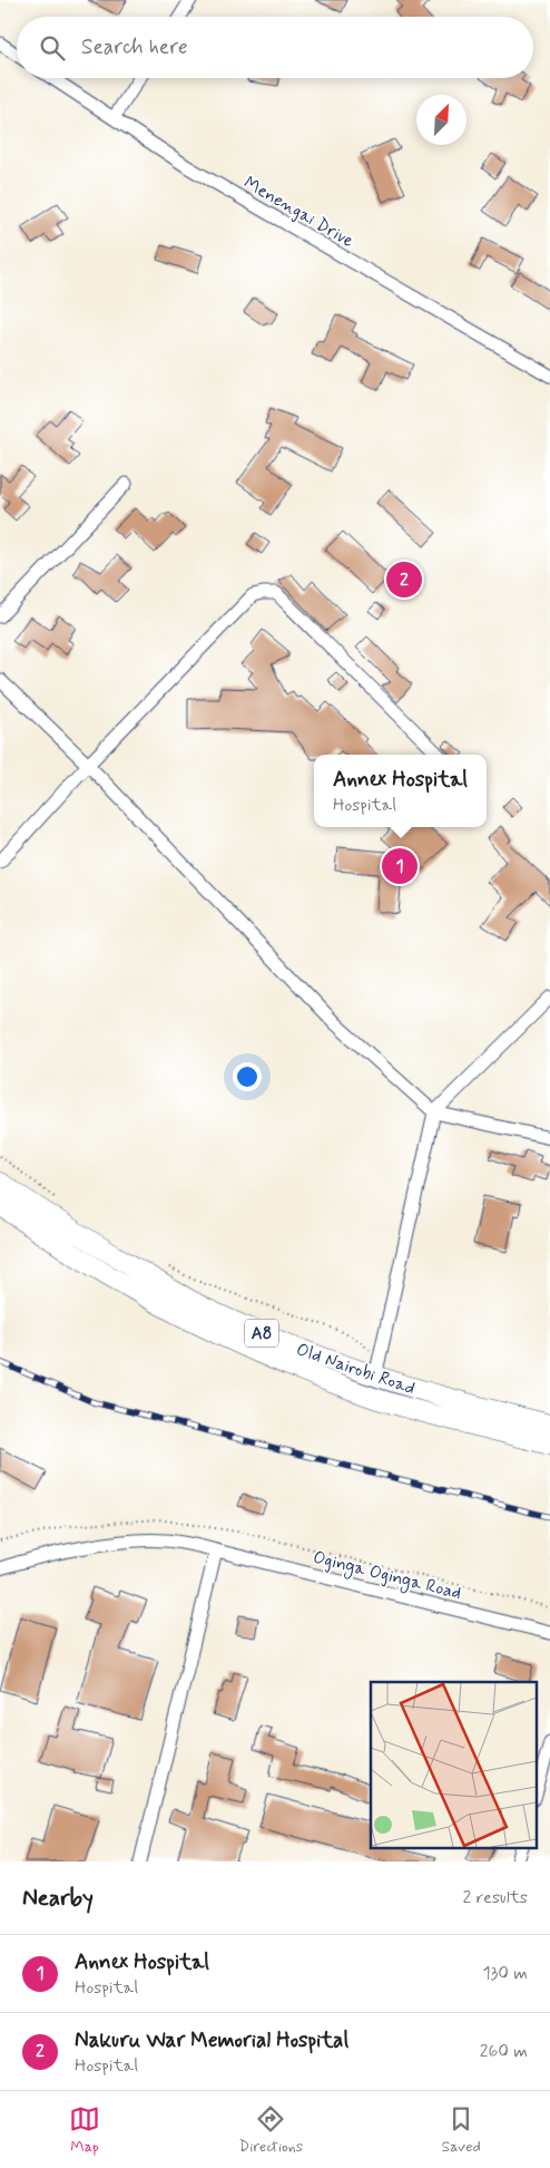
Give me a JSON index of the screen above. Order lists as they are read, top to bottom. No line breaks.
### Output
{"streets":{"highway":["A8","Old Nairobi Road"],"street":["Menengai Drive","Oginga Oginga Road"]},"north":"top right","page":{"search":"Search here","pins":["2","1"],"popup":["Annex Hospital","Hospital"],"heading":["Nearby","2 results"],"list":[{"mark":"1","name":"Annex Hospital","note":"Hospital","value":"130 m"},{"mark":"2","name":"Nakuru War Memorial Hospital","note":"Hospital","value":"260 m"}],"nav":["Map","Directions","Saved"]}}
